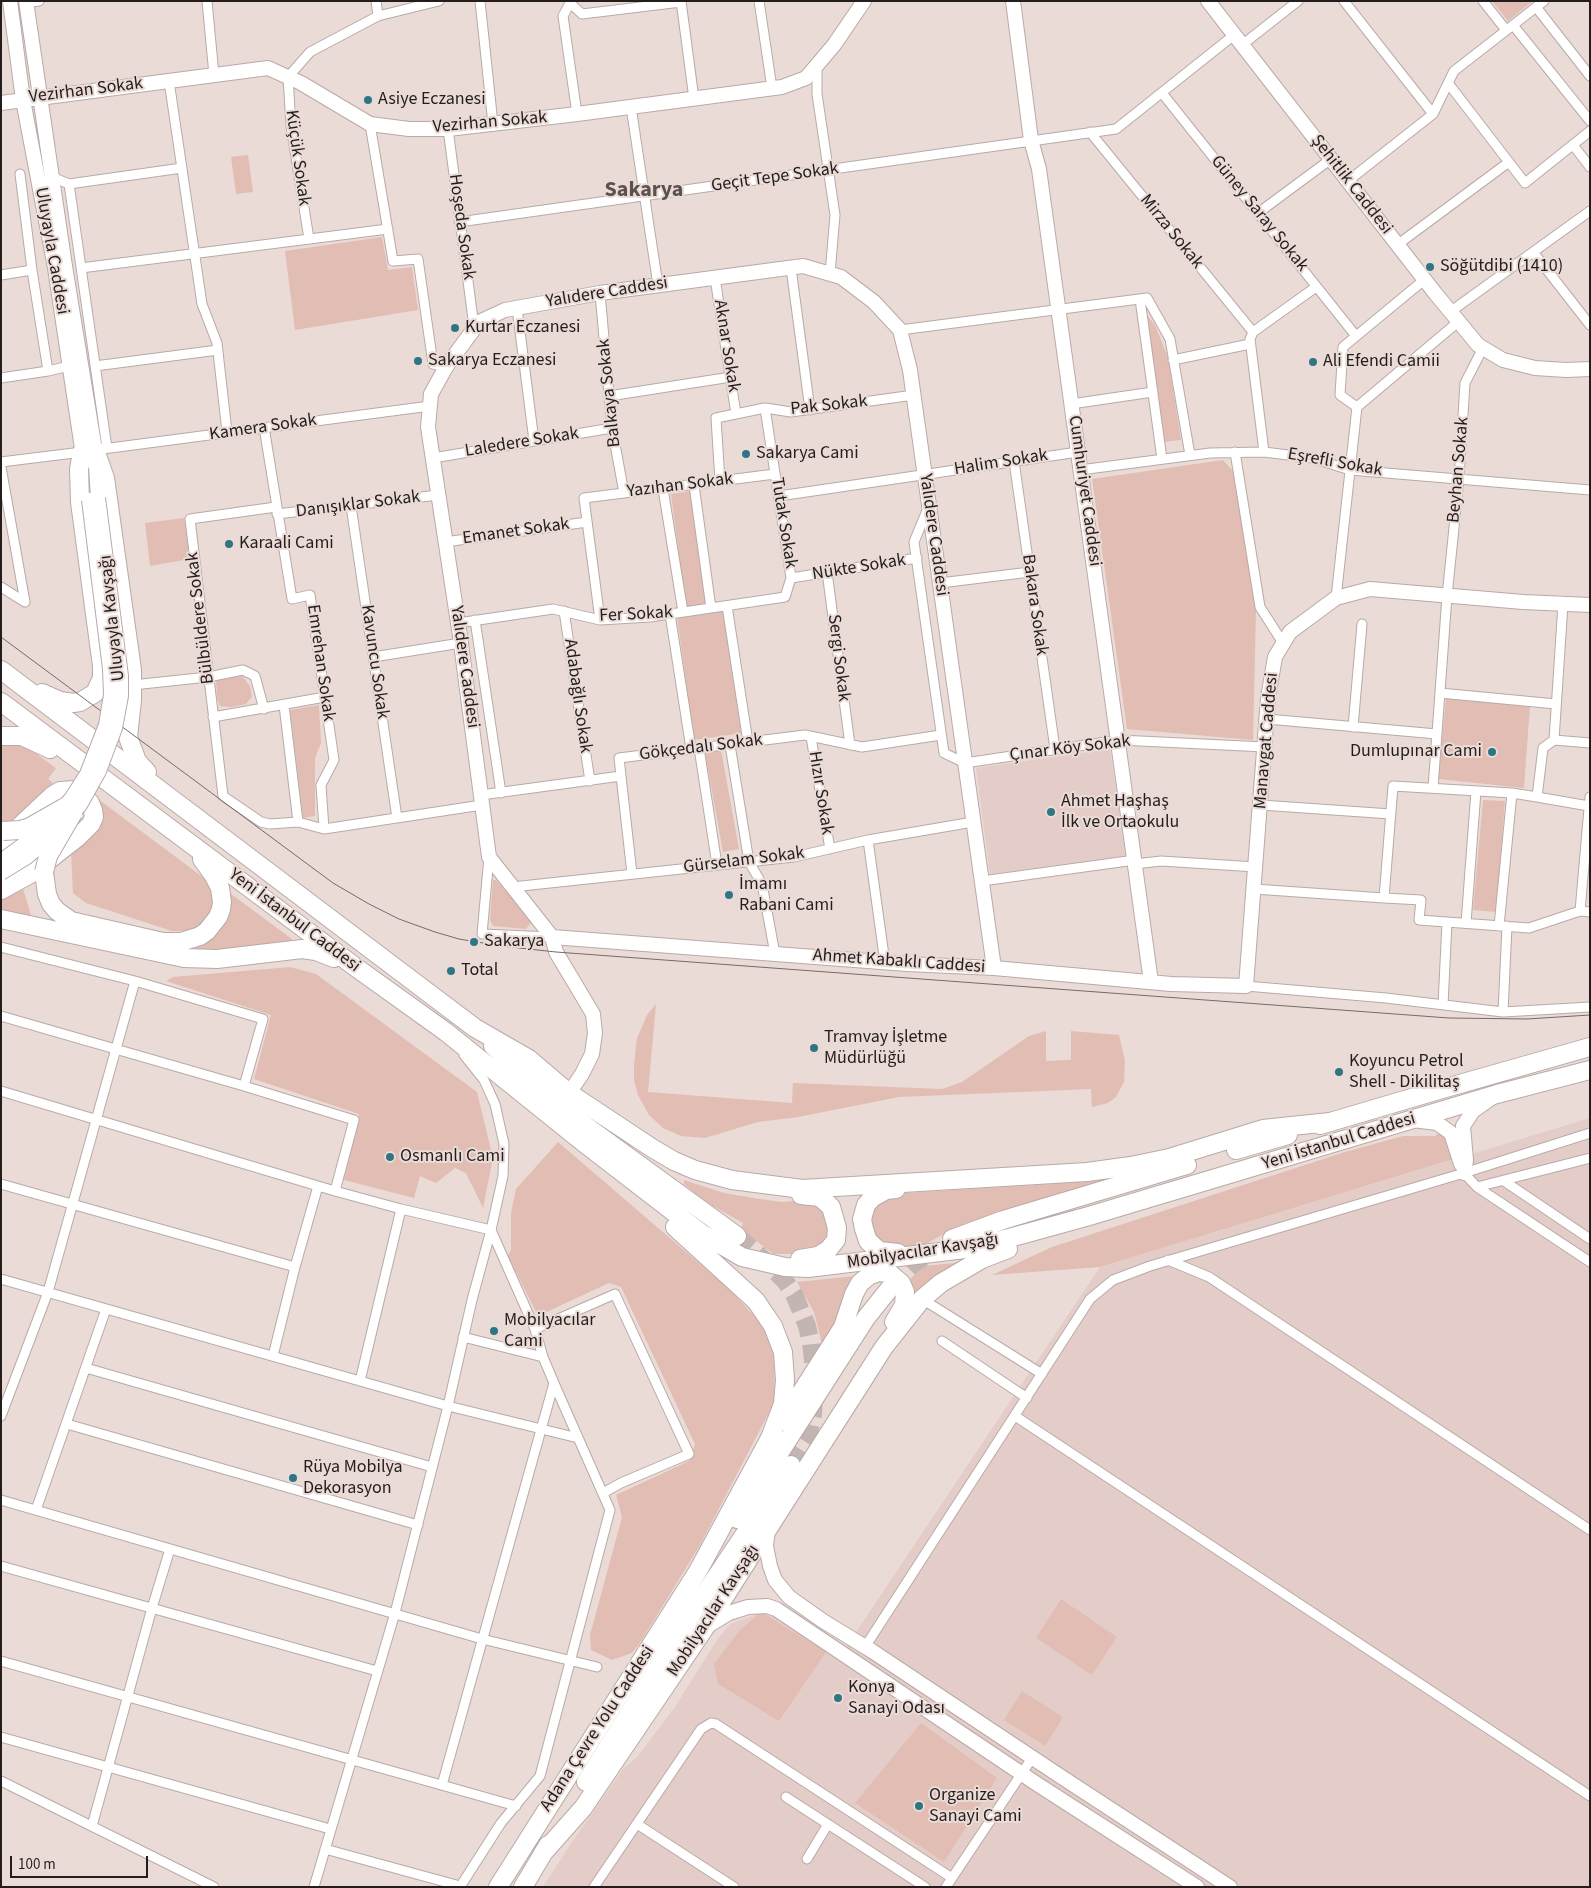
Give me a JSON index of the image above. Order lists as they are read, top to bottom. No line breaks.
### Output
{"streets":{"highway":["Yeni İstanbul Caddesi","Mobilyacılar Kavşağı","Adana Çevre Yolu Caddesi"],"street":["Vezirhan Sokak","Küçük Sokak","Geçit Tepe Sokak","Şehitlik Caddesi","Güney Saray Sokak","Hoşeda Sokak","Mirza Sokak","Uluyayla Caddesi","Yalıdere Caddesi","Aknar Sokak","Balkaya Sokak","Pak Sokak","Kamera Sokak","Laledere Sokak","Halim Sokak","Eşrefli Sokak","Beyhan Sokak","Yazıhan Sokak","Cumhuriyet Caddesi","Danışıklar Sokak","Tutak Sokak","Emanet Sokak","Nükte Sokak","Bakara Sokak","Fer Sokak","Uluyayla Kavşağı","Bülbüldere Sokak","Sergi Sokak","Kavuncu Sokak","Emrehan Sokak","Adabağlı Sokak","Manavgat Caddesi","Gökçedalı Sokak","Çınar Köy Sokak","Hızır Sokak","Gürselam Sokak","Ahmet Kabaklı Caddesi"]},"crossings":[["Vezirhan Sokak","Küçük Sokak"],["Vezirhan Sokak","Hoşeda Sokak"],["Vezirhan Sokak","Uluyayla Caddesi"],["Geçit Tepe Sokak","Şehitlik Caddesi"],["Geçit Tepe Sokak","Güney Saray Sokak"],["Geçit Tepe Sokak","Hoşeda Sokak"],["Geçit Tepe Sokak","Mirza Sokak"],["Geçit Tepe Sokak","Cumhuriyet Caddesi"],["Şehitlik Caddesi","Beyhan Sokak"],["Hoşeda Sokak","Yalıdere Caddesi"],["Uluyayla Caddesi","Kamera Sokak"],["Uluyayla Caddesi","Uluyayla Kavşağı"],["Yalıdere Caddesi","Aknar Sokak"],["Yalıdere Caddesi","Balkaya Sokak"],["Yalıdere Caddesi","Pak Sokak"],["Yalıdere Caddesi","Kamera Sokak"],["Yalıdere Caddesi","Laledere Sokak"],["Yalıdere Caddesi","Halim Sokak"],["Yalıdere Caddesi","Danışıklar Sokak"],["Yalıdere Caddesi","Emanet Sokak"],["Yalıdere Caddesi","Fer Sokak"],["Yalıdere Caddesi","Gökçedalı Sokak"],["Yalıdere Caddesi","Çınar Köy Sokak"],["Yalıdere Caddesi","Gürselam Sokak"],["Yalıdere Caddesi","Ahmet Kabaklı Caddesi"],["Aknar Sokak","Pak Sokak"],["Balkaya Sokak","Laledere Sokak"],["Balkaya Sokak","Yazıhan Sokak"],["Pak Sokak","Yazıhan Sokak"],["Pak Sokak","Tutak Sokak"],["Kamera Sokak","Emrehan Sokak"],["Halim Sokak","Cumhuriyet Caddesi"],["Halim Sokak","Tutak Sokak"],["Halim Sokak","Bakara Sokak"],["Eşrefli Sokak","Beyhan Sokak"],["Eşrefli Sokak","Cumhuriyet Caddesi"],["Beyhan Sokak","Manavgat Caddesi"],["Yazıhan Sokak","Tutak Sokak"],["Yazıhan Sokak","Emanet Sokak"],["Cumhuriyet Caddesi","Çınar Köy Sokak"],["Cumhuriyet Caddesi","Ahmet Kabaklı Caddesi"],["Danışıklar Sokak","Bülbüldere Sokak"],["Danışıklar Sokak","Kavuncu Sokak"],["Danışıklar Sokak","Emrehan Sokak"],["Tutak Sokak","Nükte Sokak"],["Nükte Sokak","Fer Sokak"],["Nükte Sokak","Sergi Sokak"],["Bakara Sokak","Çınar Köy Sokak"],["Fer Sokak","Adabağlı Sokak"],["Bülbüldere Sokak","Emrehan Sokak"],["Bülbüldere Sokak","Gökçedalı Sokak"],["Sergi Sokak","Gökçedalı Sokak"],["Kavuncu Sokak","Gökçedalı Sokak"],["Emrehan Sokak","Gökçedalı Sokak"],["Adabağlı Sokak","Gökçedalı Sokak"],["Manavgat Caddesi","Çınar Köy Sokak"],["Manavgat Caddesi","Ahmet Kabaklı Caddesi"],["Gökçedalı Sokak","Hızır Sokak"],["Hızır Sokak","Gürselam Sokak"],["Yeni İstanbul Caddesi","Mobilyacılar Kavşağı"],["Mobilyacılar Kavşağı","Adana Çevre Yolu Caddesi"]],"districts":["Sakarya"],"places":["Asiye Eczanesi","Söğütdibi (1410)","Kurtar Eczanesi","Sakarya Eczanesi","Ali Efendi Camii","Sakarya Cami","Karaali Cami","Dumlupınar Cami","Ahmet Haşhaş İlk ve Ortaokulu","İmamı Rabani Cami","Sakarya","Total","Tramvay İşletme Müdürlüğü","Koyuncu Petrol Shell - Dikilitaş","Osmanlı Cami","Mobilyacılar Cami","Rüya Mobilya Dekorasyon","Konya Sanayi Odası","Organize Sanayi Cami"],"scale_bar":"100 m"}
